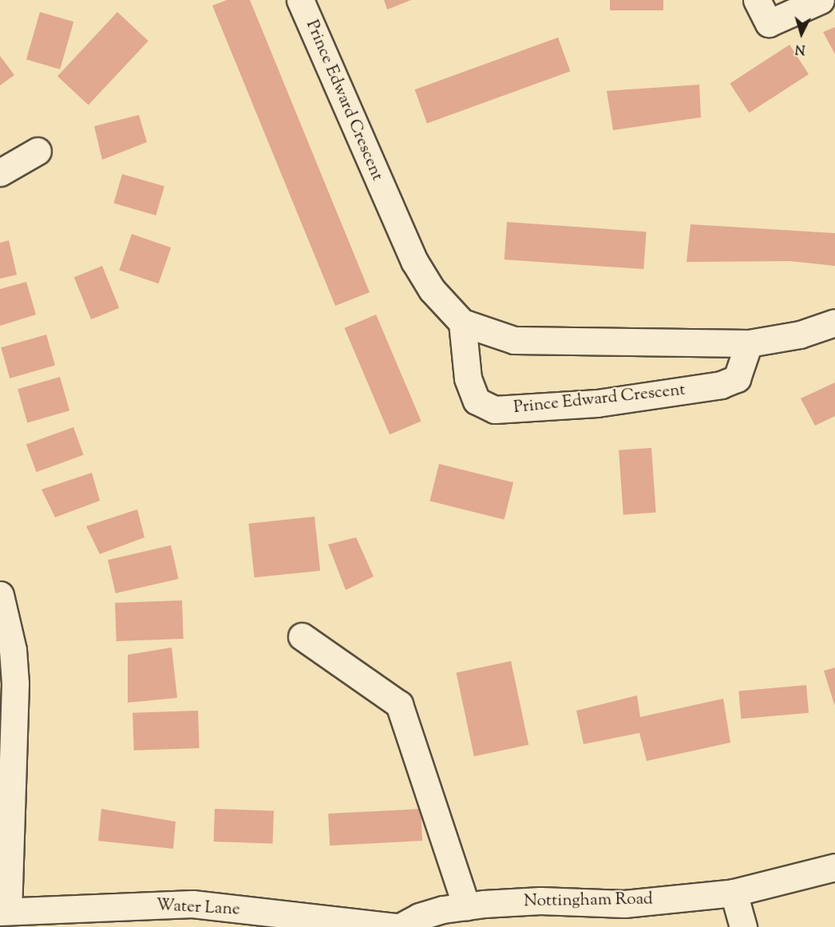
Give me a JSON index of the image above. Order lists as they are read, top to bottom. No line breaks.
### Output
{"streets":{"street":["Prince Edward Crescent","Nottingham Road","Water Lane"]},"north":"bottom"}
